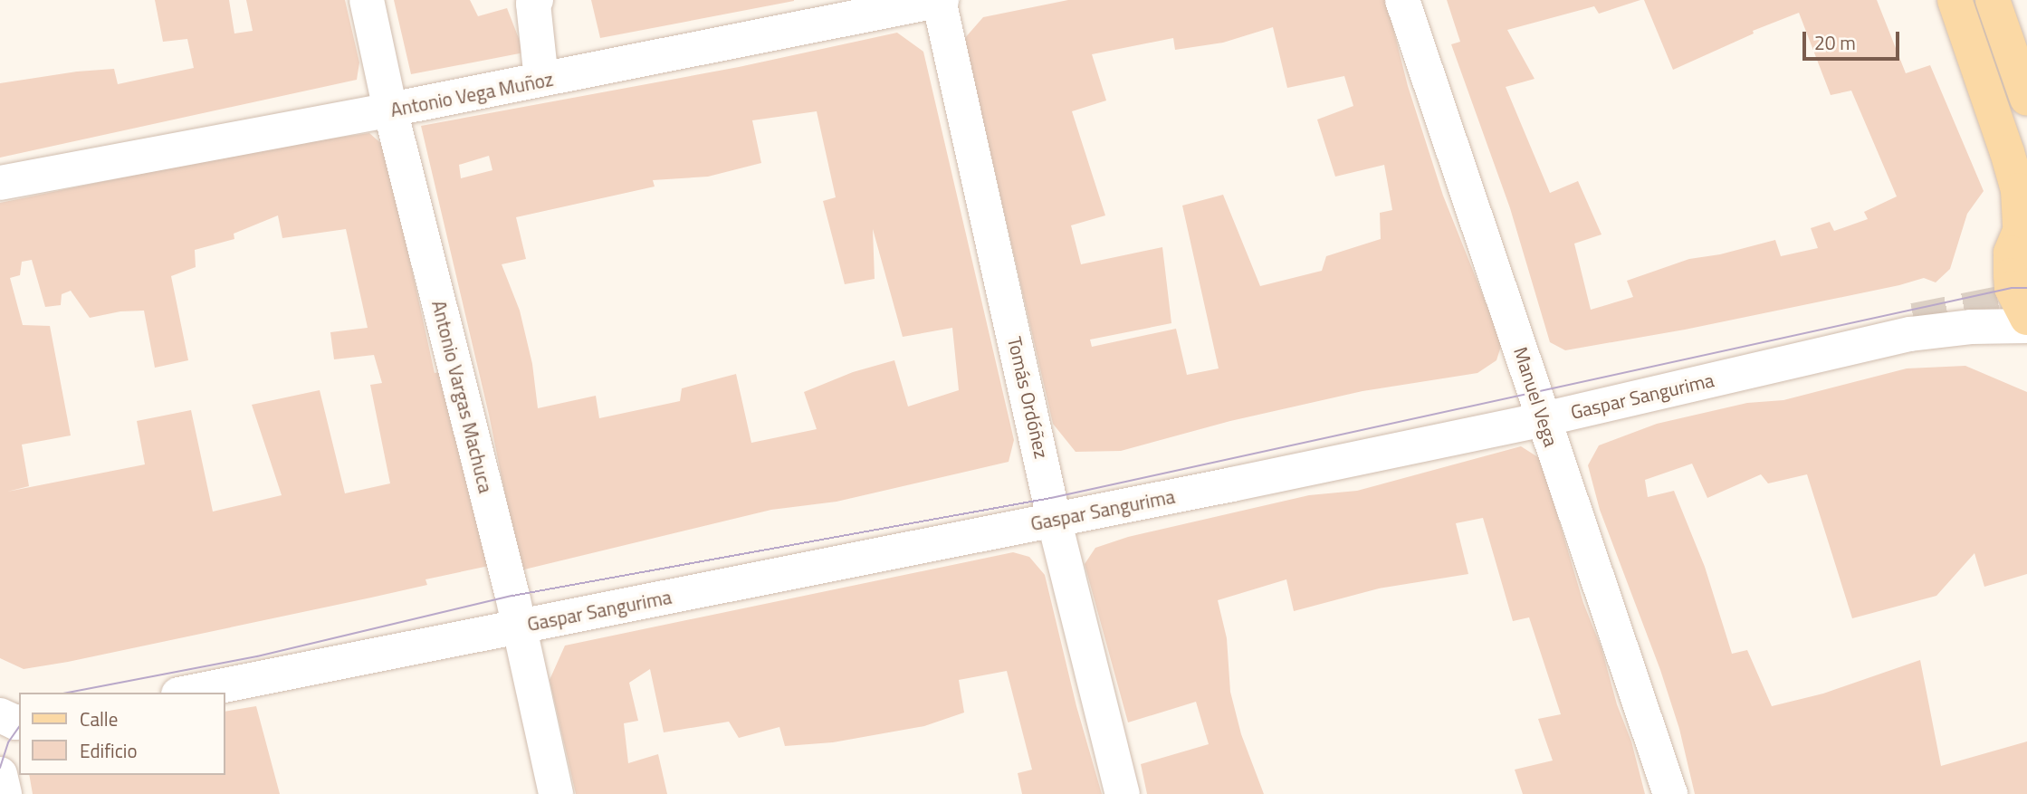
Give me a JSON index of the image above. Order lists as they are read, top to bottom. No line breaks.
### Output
{"streets":{"street":["Antonio Vega Muñoz","Gaspar Sangurima","Antonio Vargas Machuca","Manuel Vega","Tomás Ordóñez"]},"crossings":[["Antonio Vega Muñoz","Antonio Vargas Machuca"],["Antonio Vega Muñoz","Tomás Ordóñez"],["Gaspar Sangurima","Antonio Vargas Machuca"],["Gaspar Sangurima","Manuel Vega"],["Gaspar Sangurima","Tomás Ordóñez"]],"legend":["Calle","Edificio"],"scale_bar":"20 m"}
